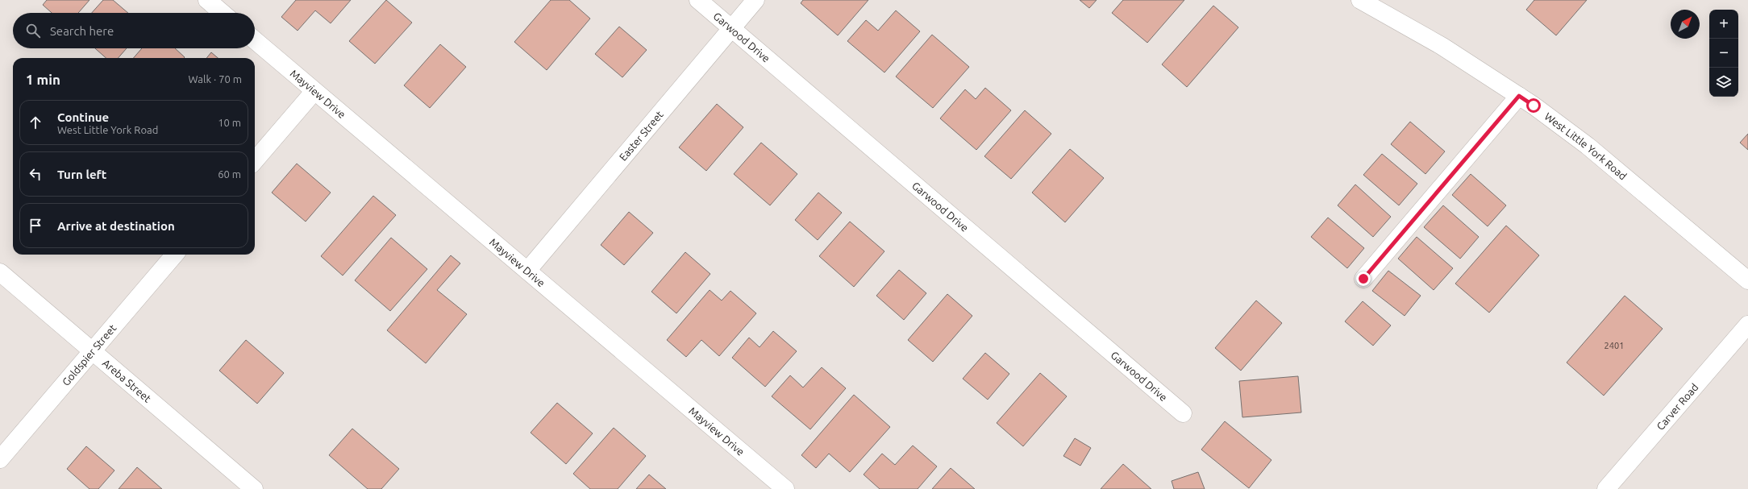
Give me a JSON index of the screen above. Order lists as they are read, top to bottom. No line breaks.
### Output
{"streets":{"street":["Garwood Drive","Mayview Drive","Easter Street","West Little York Road","Goldspier Street","Areba Street","Carver Road"]},"crossings":[["Garwood Drive","Easter Street"],["Mayview Drive","Easter Street"],["Goldspier Street","Areba Street"]],"house_numbers":["2401"],"north":"top right","page":{"map_buttons":["+","−"],"search":"Search here","heading":["1 min","Walk · 70 m"],"list":[["Continue","West Little York Road","10 m"],["Turn left","60 m"],"Arrive at destination"]}}
